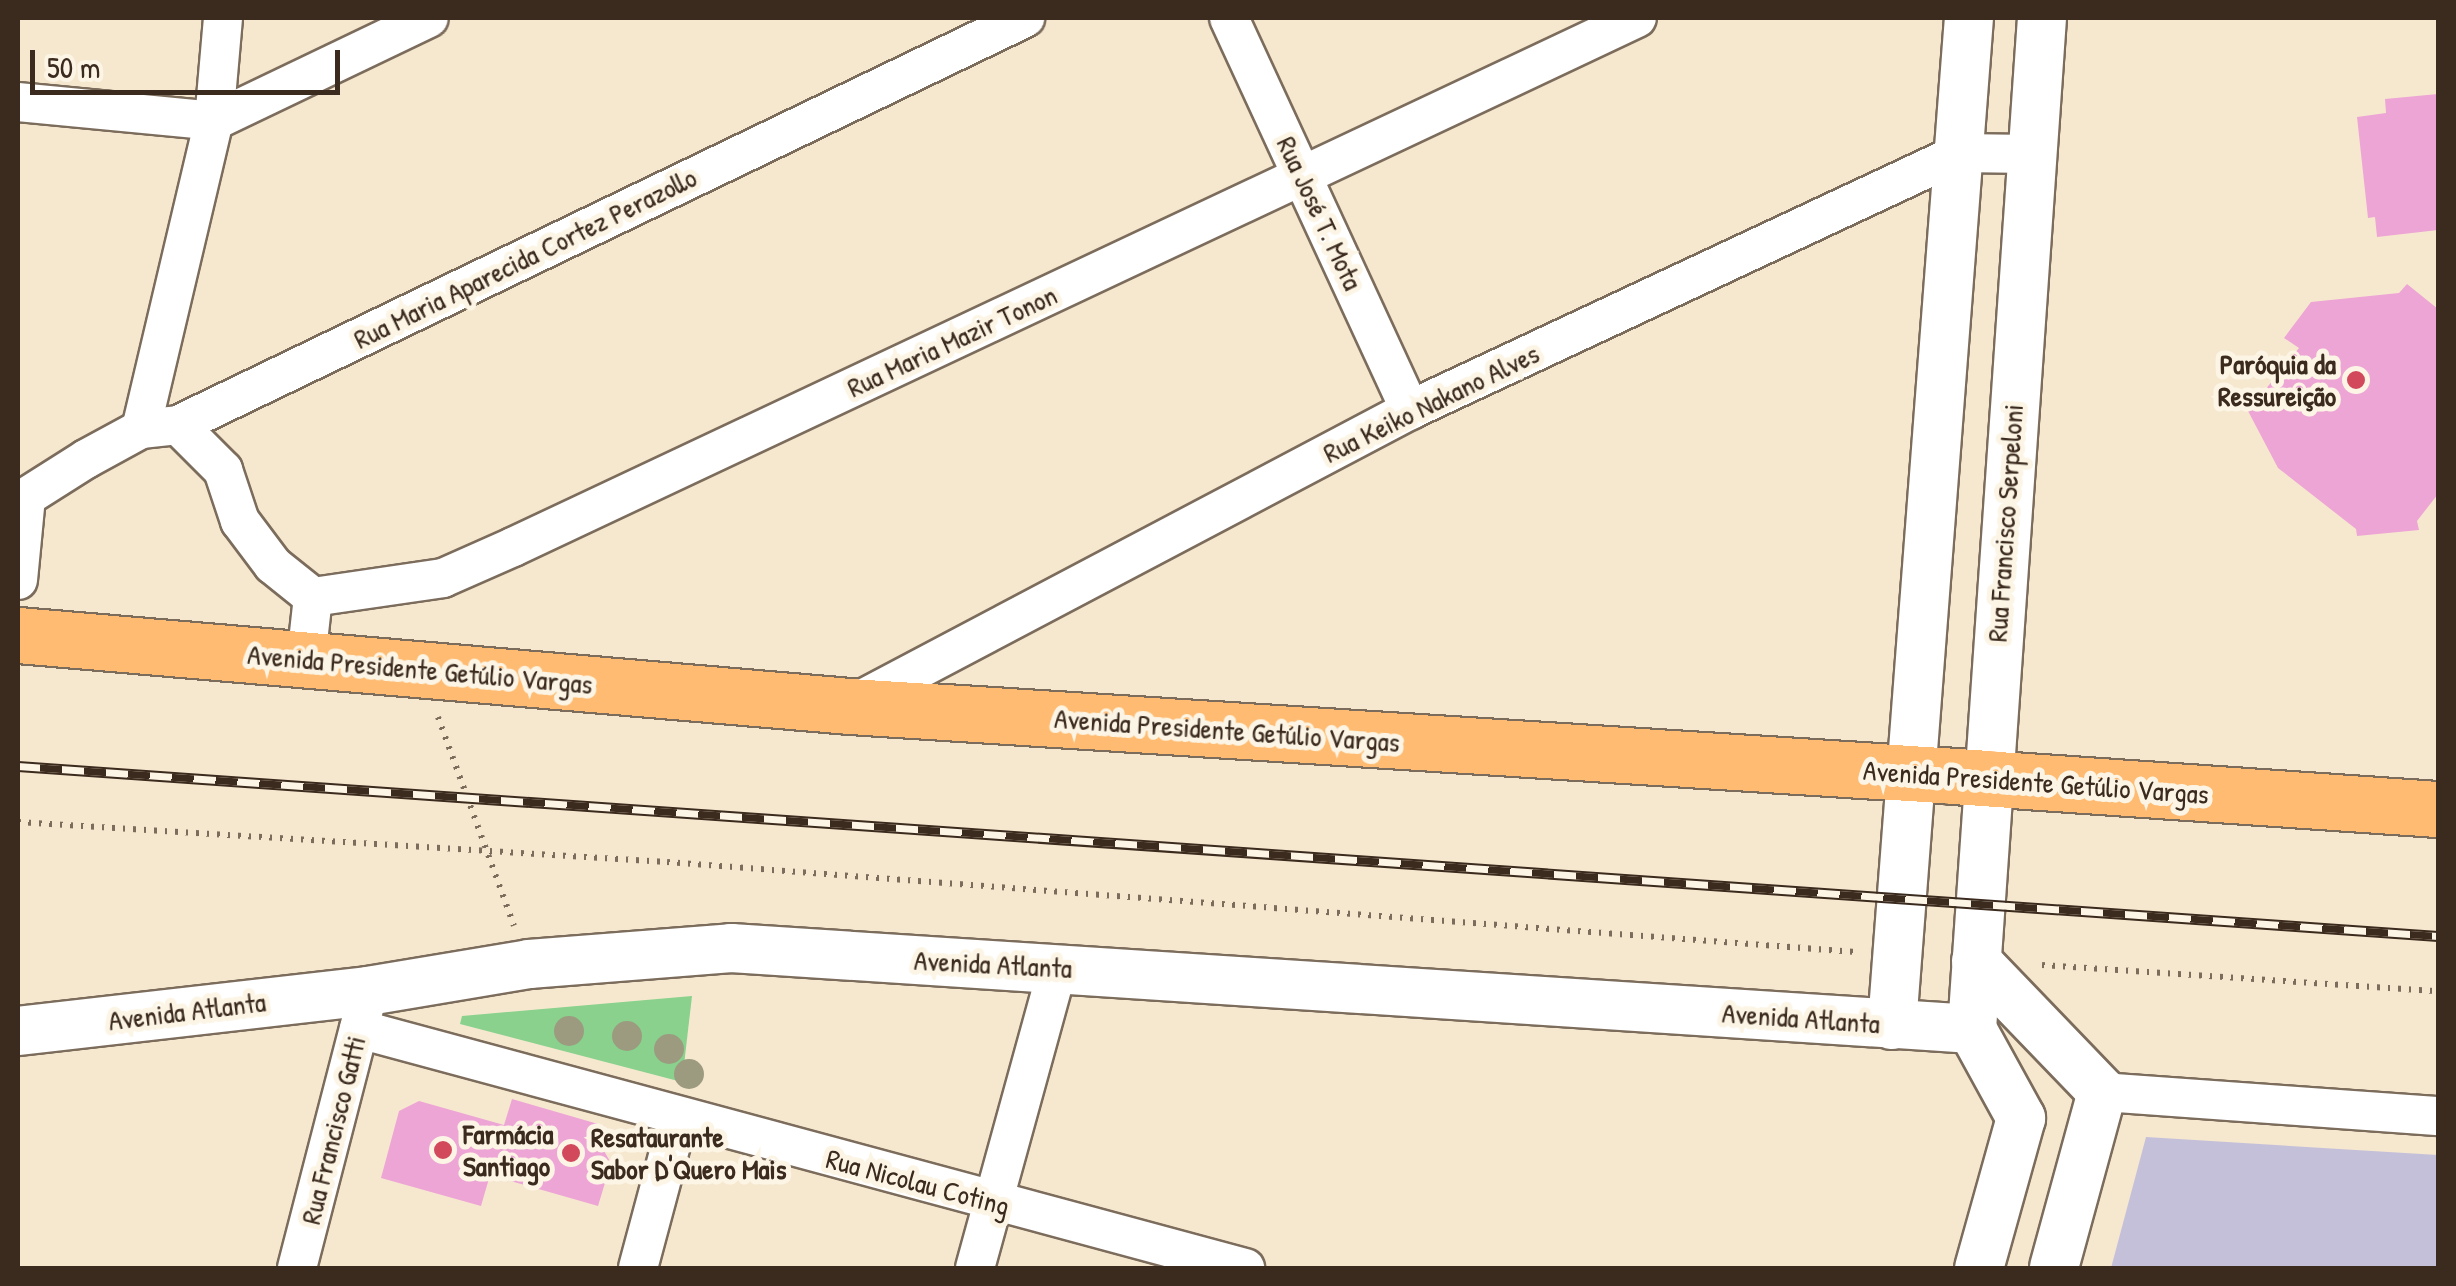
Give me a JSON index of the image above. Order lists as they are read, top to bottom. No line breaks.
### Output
{"streets":{"main road":["Avenida Presidente Getúlio Vargas"],"street":["Rua José T. Mota","Rua Maria Aparecida Cortez Perazollo","Rua Maria Mazir Tonon","Rua Keiko Nakano Alves","Rua Francisco Serpeloni","Avenida Atlanta","Rua Francisco Gatti","Rua Nicolau Coting"]},"crossings":[["Rua José T. Mota","Rua Maria Mazir Tonon"],["Rua José T. Mota","Rua Keiko Nakano Alves"],["Rua Keiko Nakano Alves","Rua Francisco Serpeloni"],["Rua Keiko Nakano Alves","Avenida Presidente Getúlio Vargas"],["Rua Francisco Serpeloni","Avenida Presidente Getúlio Vargas"],["Rua Francisco Serpeloni","Avenida Atlanta"],["Avenida Atlanta","Rua Francisco Gatti"],["Avenida Atlanta","Rua Nicolau Coting"],["Rua Francisco Gatti","Rua Nicolau Coting"]],"places":["Paróquia da Ressureição","Farmácia Santiago","Resataurante Sabor D'Quero Mais"],"scale_bar":"50 m"}
